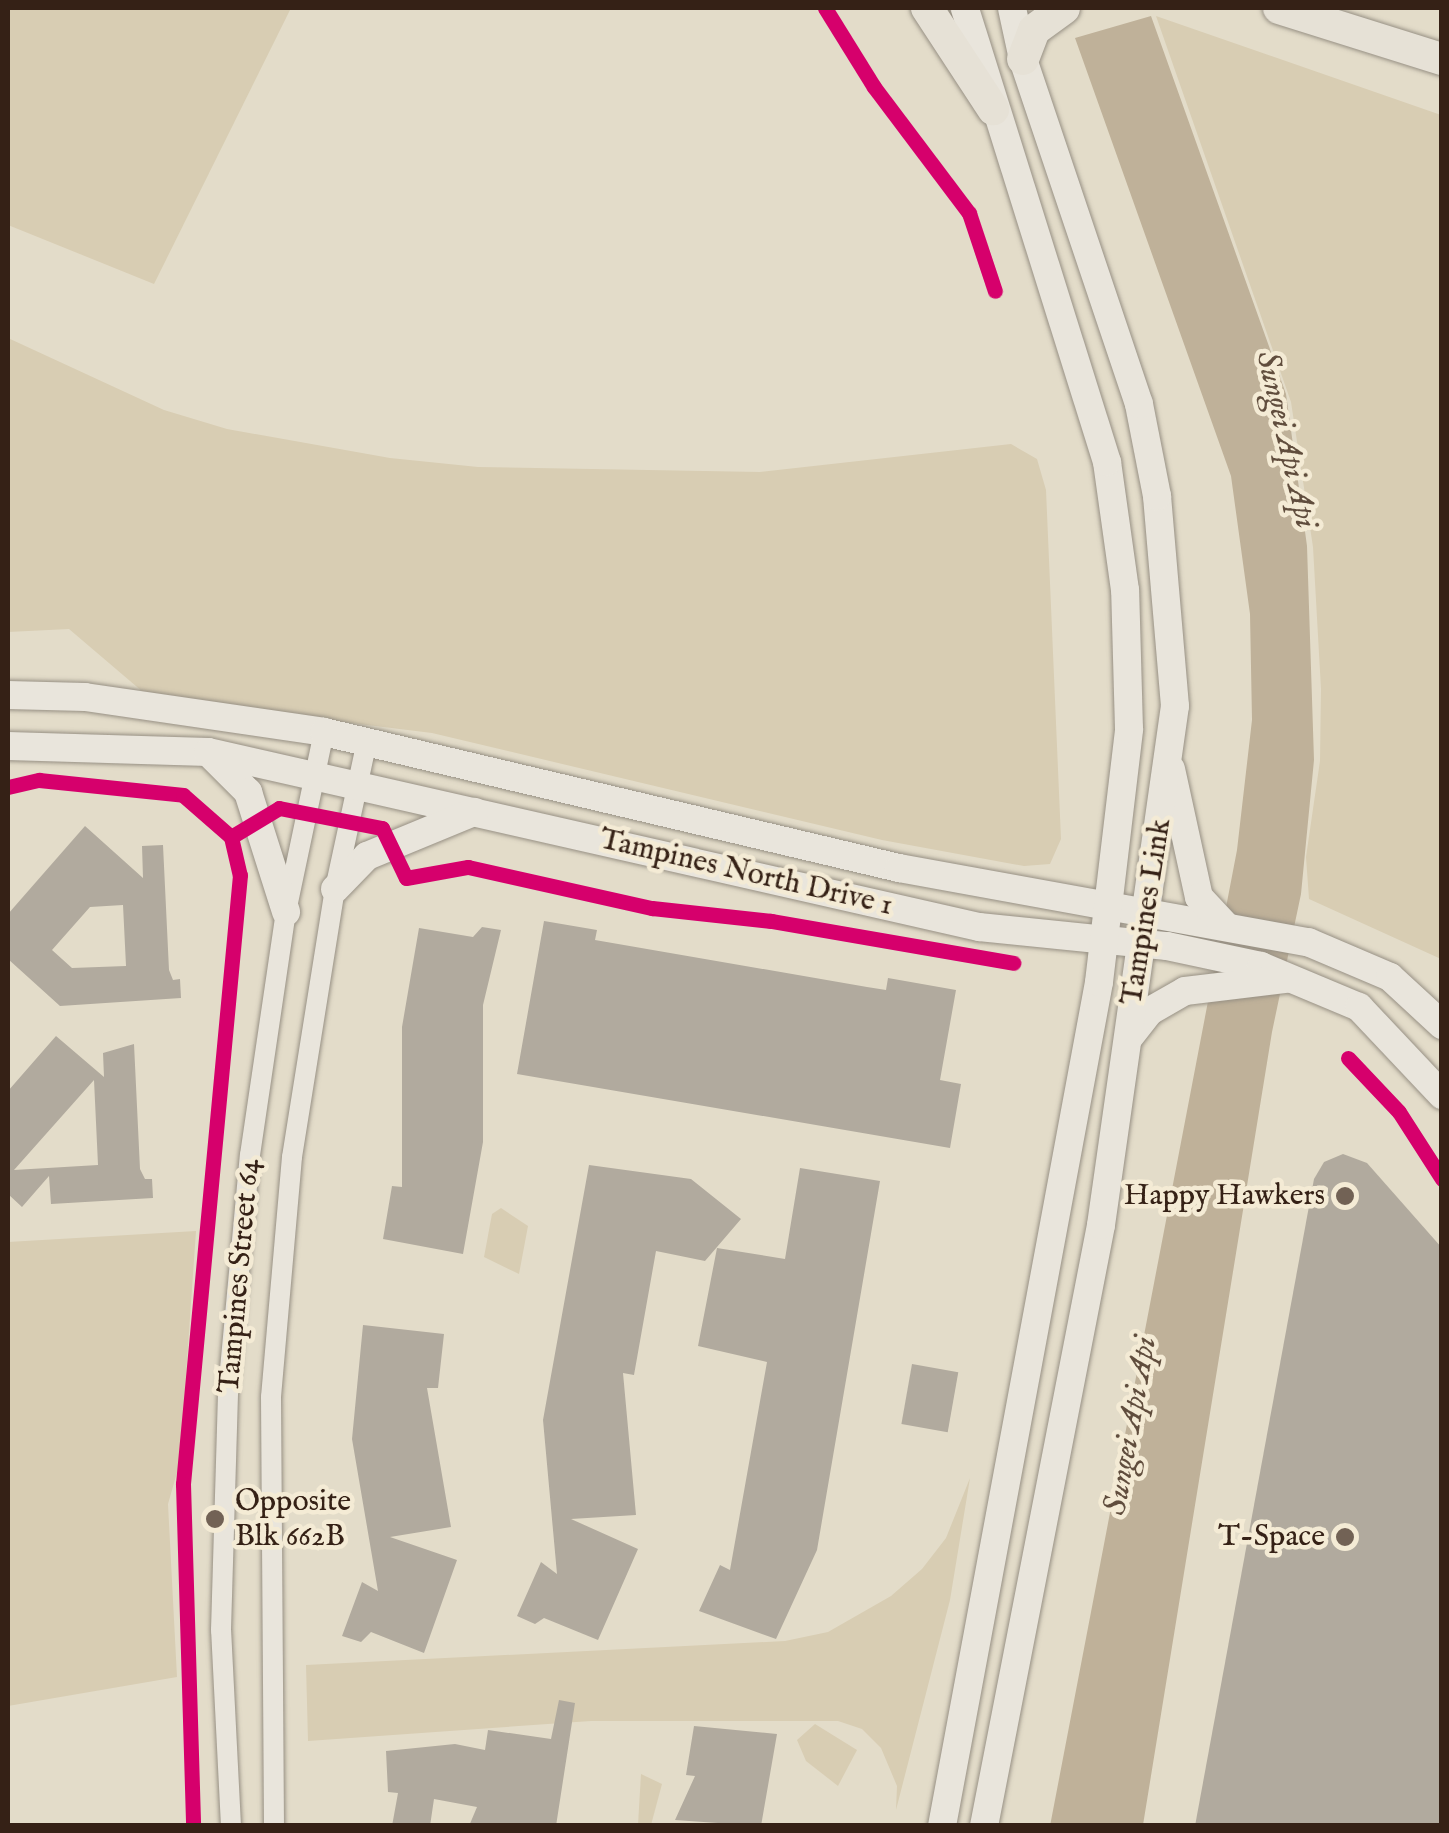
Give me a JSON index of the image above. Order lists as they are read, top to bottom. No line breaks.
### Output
{"streets":{"street":["Tampines North Drive 1","Tampines Link","Tampines Street 64"]},"crossings":[["Tampines North Drive 1","Tampines Link"],["Tampines North Drive 1","Tampines Street 64"]],"water":["Sungei Api Api"],"places":["Happy Hawkers","Opposite Blk 662B","T-Space"]}
